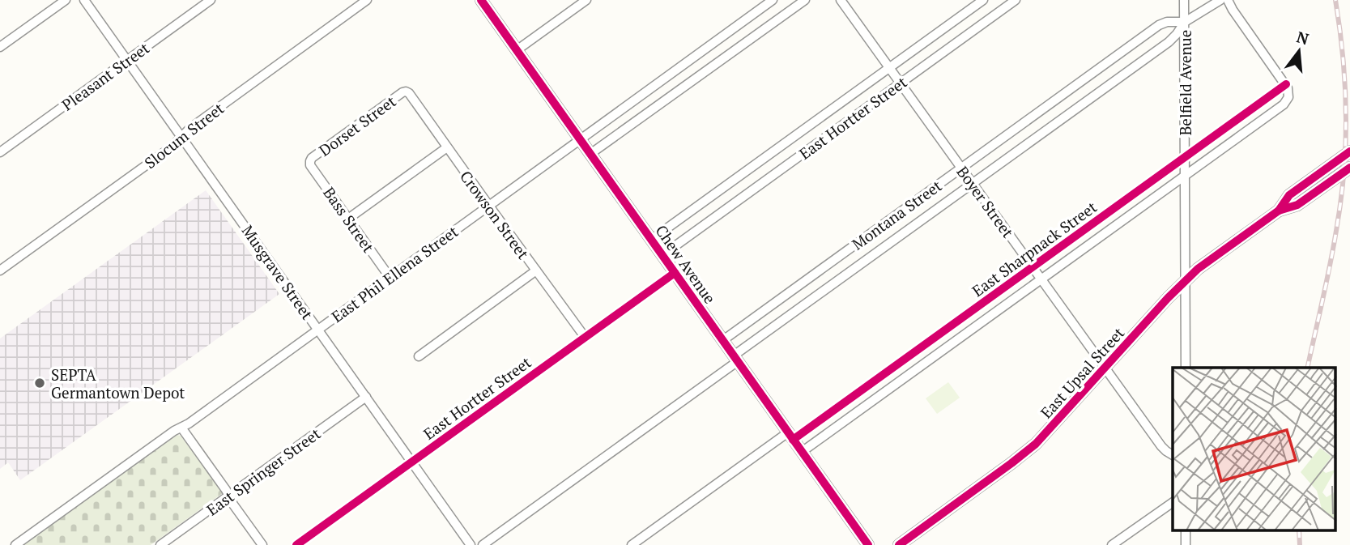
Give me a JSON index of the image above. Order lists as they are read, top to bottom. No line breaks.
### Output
{"streets":{"street":["Pleasant Street","Belfield Avenue","East Hortter Street","Dorset Street","Slocum Street","Boyer Street","Crowson Street","Montana Street","Bass Street","East Sharpnack Street","Chew Avenue","Musgrave Street","East Phil Ellena Street","East Upsal Street","East Springer Street"]},"crossings":[["Pleasant Street","Musgrave Street"],["Belfield Avenue","Montana Street"],["Belfield Avenue","East Sharpnack Street"],["Belfield Avenue","East Upsal Street"],["East Hortter Street","Boyer Street"],["East Hortter Street","Crowson Street"],["East Hortter Street","Chew Avenue"],["East Hortter Street","Musgrave Street"],["Dorset Street","Crowson Street"],["Dorset Street","Bass Street"],["Slocum Street","Musgrave Street"],["Boyer Street","Montana Street"],["Boyer Street","East Sharpnack Street"],["Boyer Street","East Upsal Street"],["Crowson Street","East Phil Ellena Street"],["Montana Street","Chew Avenue"],["Bass Street","East Phil Ellena Street"],["East Sharpnack Street","Chew Avenue"],["Chew Avenue","East Phil Ellena Street"],["Musgrave Street","East Phil Ellena Street"],["Musgrave Street","East Springer Street"]],"places":["SEPTA Germantown Depot"],"north":"top"}
